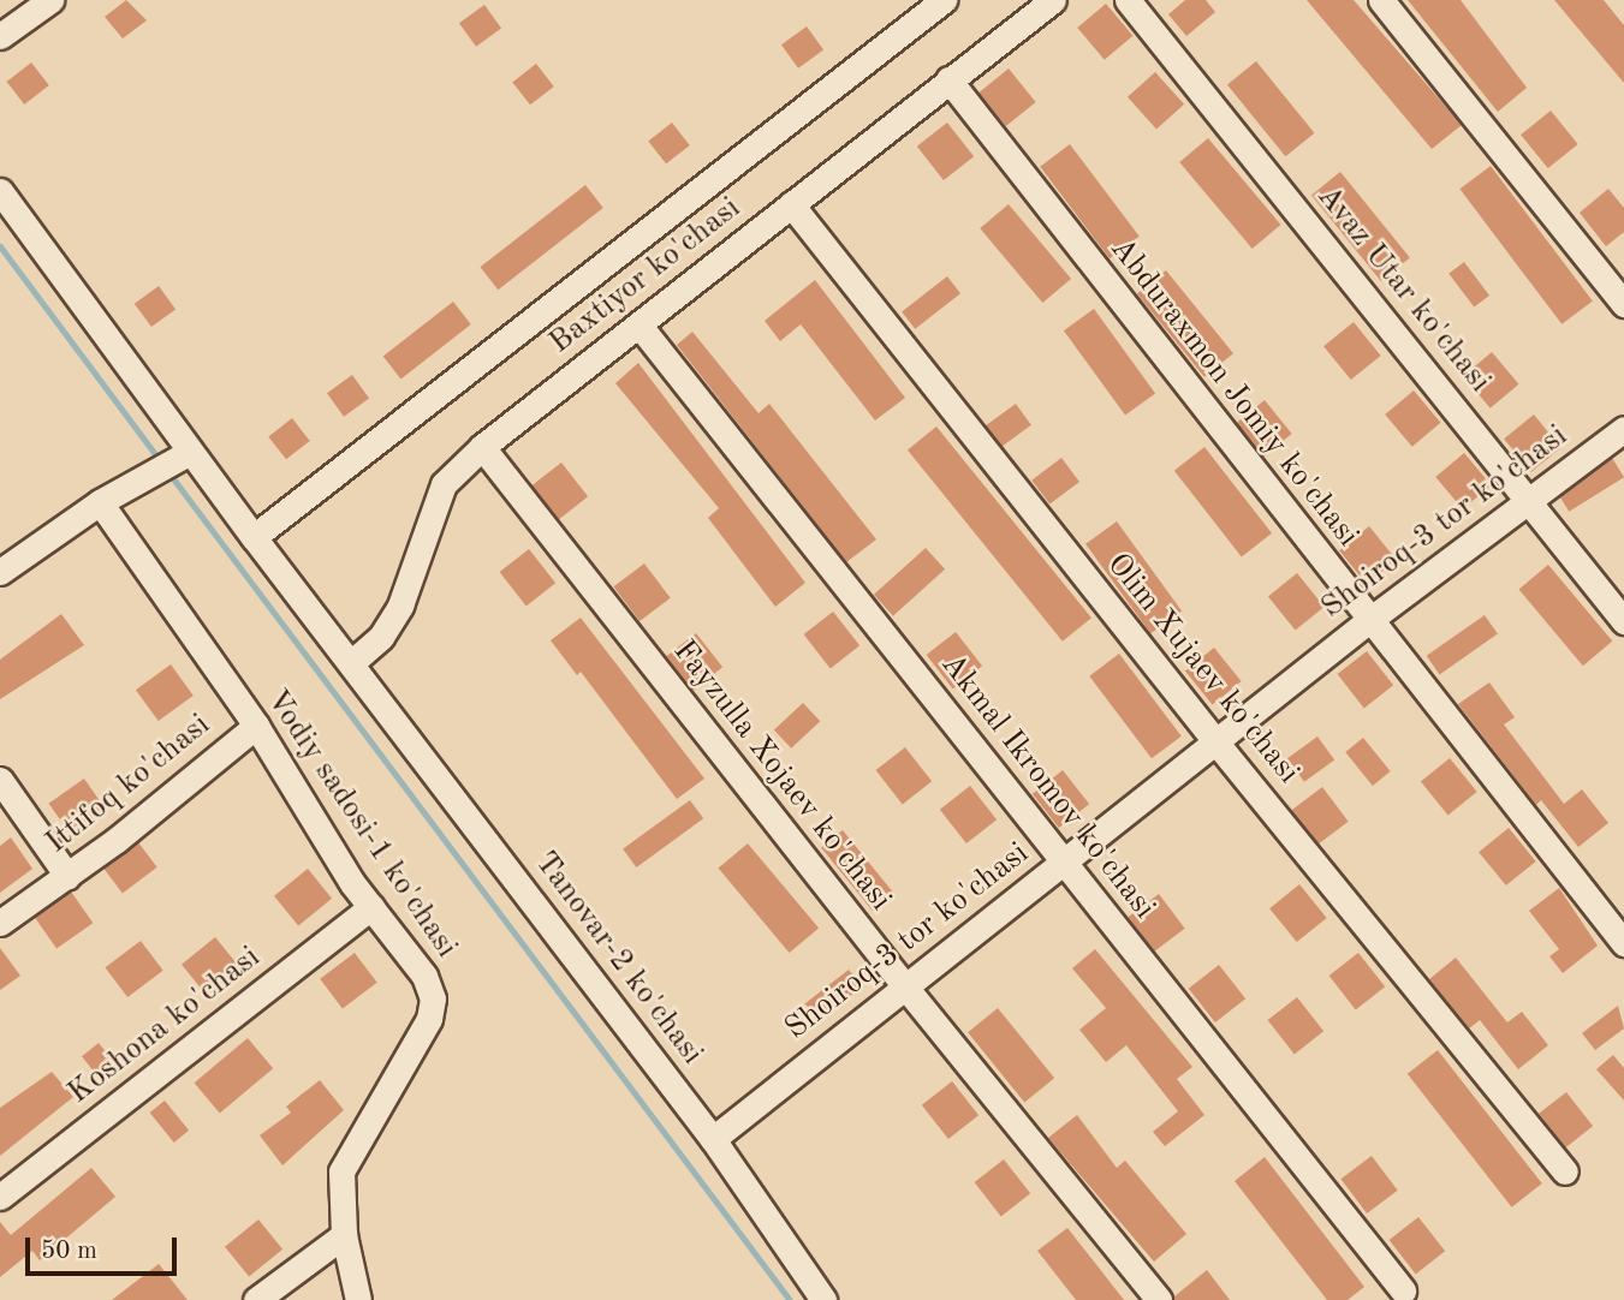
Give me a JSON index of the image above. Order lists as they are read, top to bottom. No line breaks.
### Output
{"streets":{"street":["Baxtiyor ko'chasi","Avaz Utar ko'chasi","Abduraxmon Jomiy ko'chasi","Shoiroq-3 tor ko'chasi","Olim Xujaev ko'chasi","Fayzulla Xojaev ko'chasi","Ittifoq ko'chasi","Akmal Ikromov ko'chasi","Vodiy sadosi-1 ko'chasi","Tanovar-2 ko'chasi","Koshona ko'chasi"]},"crossings":[["Baxtiyor ko'chasi","Abduraxmon Jomiy ko'chasi"],["Baxtiyor ko'chasi","Olim Xujaev ko'chasi"],["Baxtiyor ko'chasi","Fayzulla Xojaev ko'chasi"],["Baxtiyor ko'chasi","Akmal Ikromov ko'chasi"],["Baxtiyor ko'chasi","Tanovar-2 ko'chasi"],["Avaz Utar ko'chasi","Shoiroq-3 tor ko'chasi"],["Abduraxmon Jomiy ko'chasi","Shoiroq-3 tor ko'chasi"],["Shoiroq-3 tor ko'chasi","Olim Xujaev ko'chasi"],["Shoiroq-3 tor ko'chasi","Fayzulla Xojaev ko'chasi"],["Shoiroq-3 tor ko'chasi","Akmal Ikromov ko'chasi"],["Shoiroq-3 tor ko'chasi","Tanovar-2 ko'chasi"],["Ittifoq ko'chasi","Vodiy sadosi-1 ko'chasi"],["Vodiy sadosi-1 ko'chasi","Koshona ko'chasi"]],"scale_bar":"50 m"}
